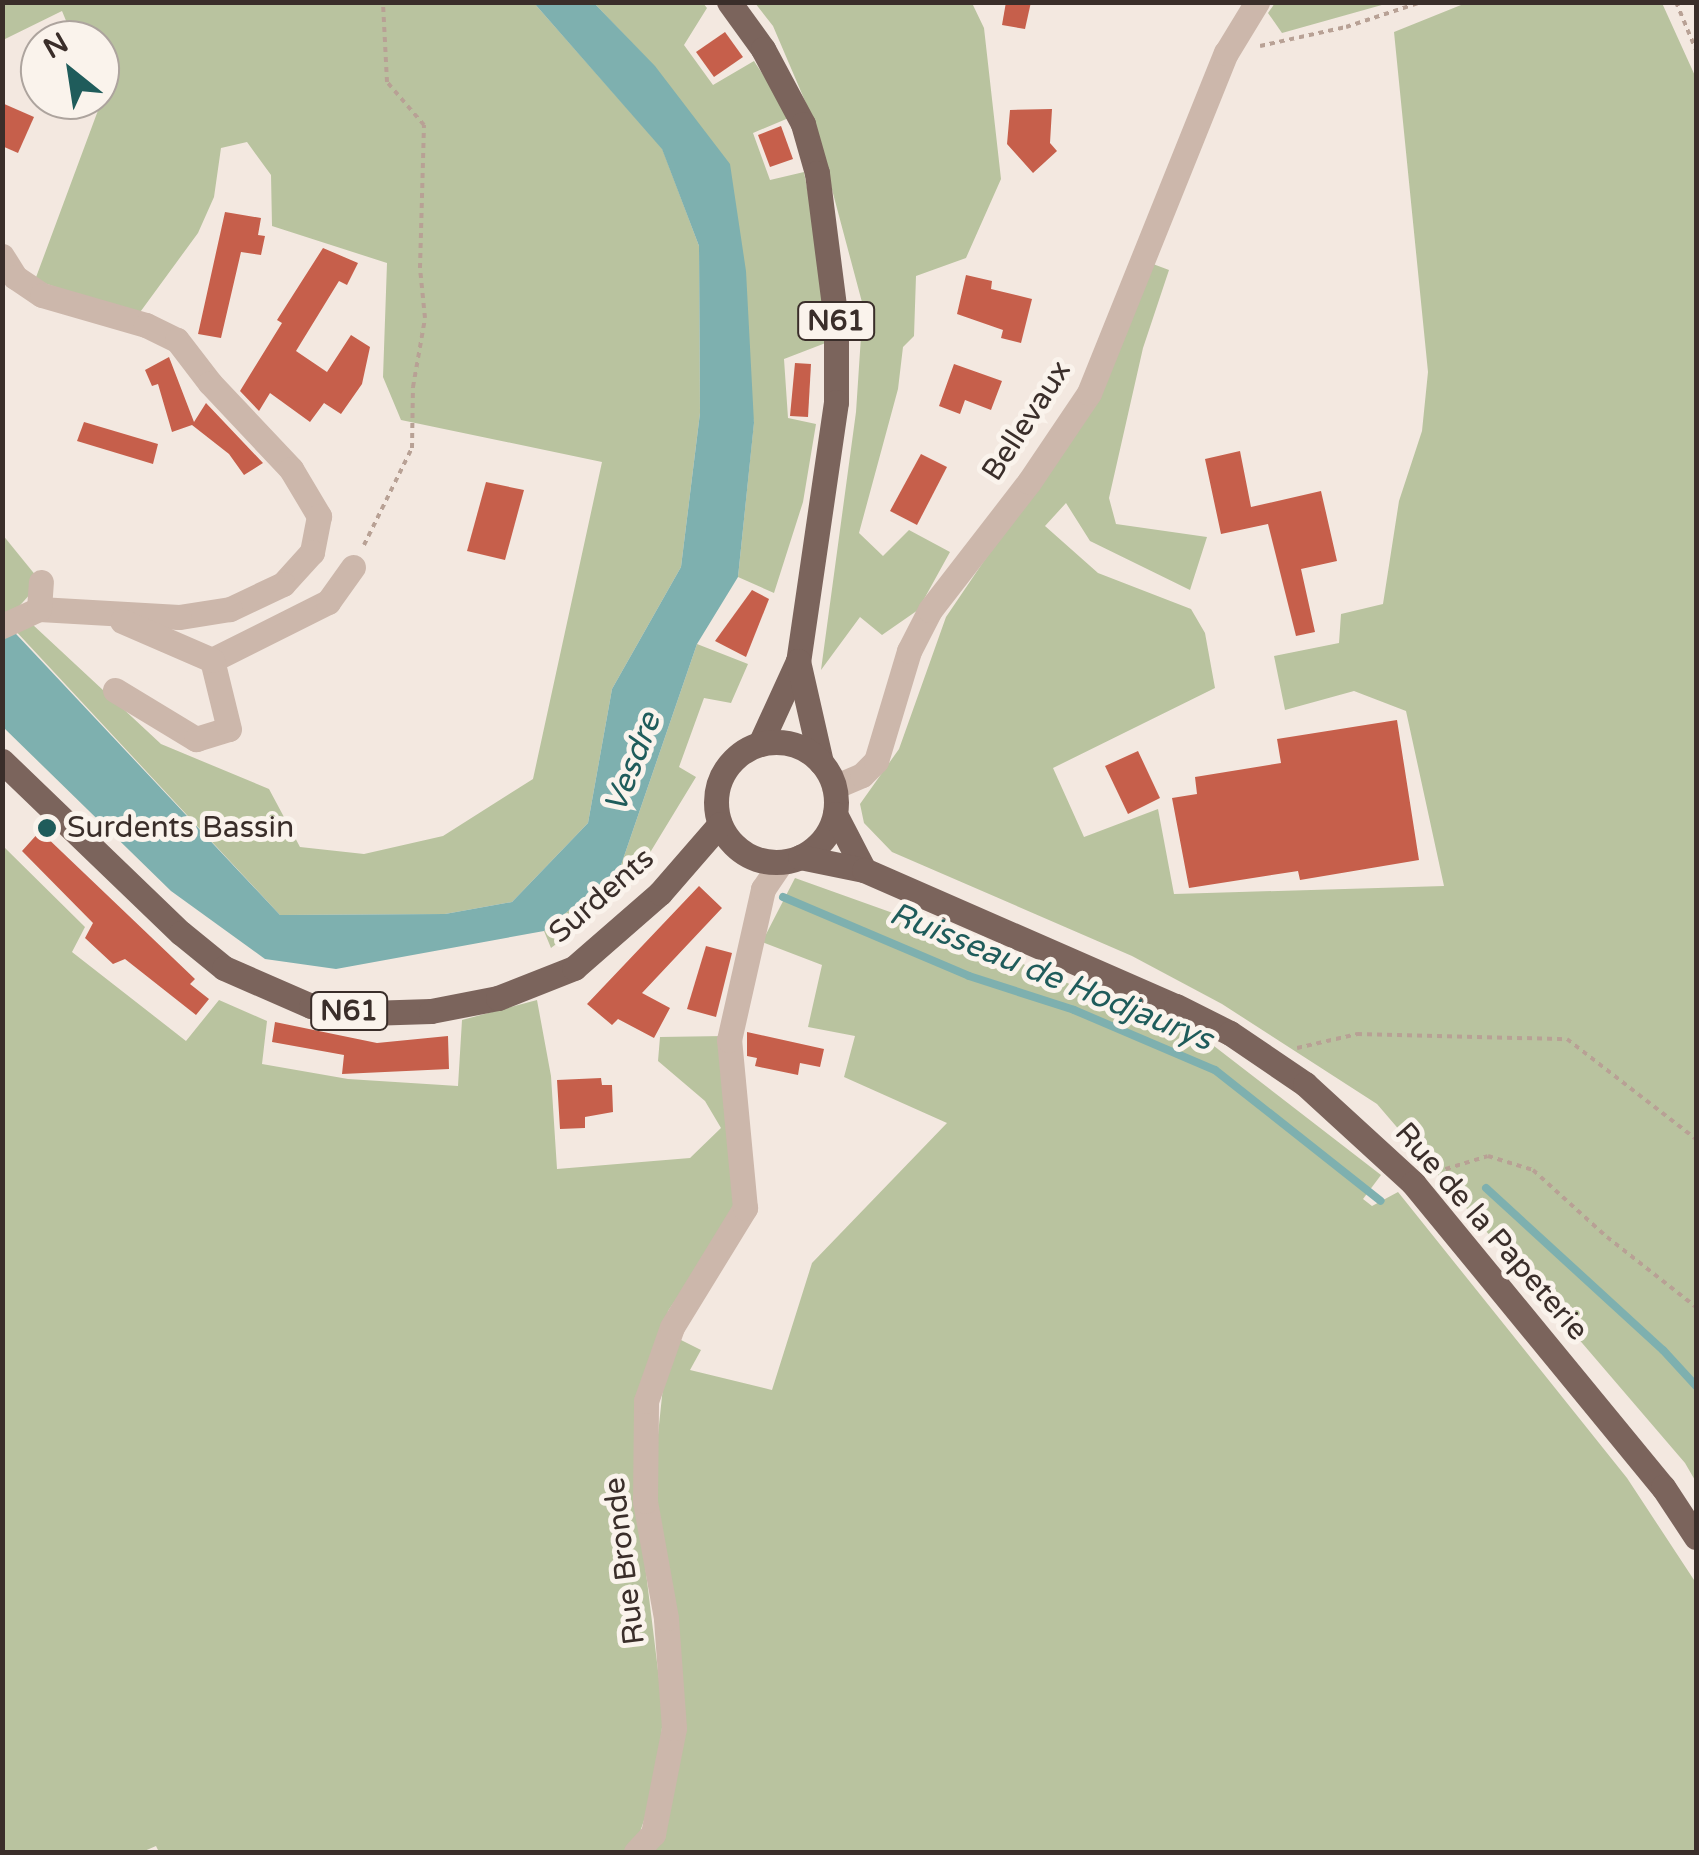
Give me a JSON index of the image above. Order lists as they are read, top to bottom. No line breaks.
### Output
{"streets":{"main road":["N61","Surdents","Rue de la Papeterie"],"street":["Bellevaux","Rue Bronde"]},"crossings":[["N61","Bellevaux"],["N61","Surdents"],["N61","Rue de la Papeterie"],["N61","Rue Bronde"],["Bellevaux","Surdents"],["Bellevaux","Rue de la Papeterie"],["Bellevaux","Rue Bronde"],["Surdents","Rue de la Papeterie"],["Surdents","Rue Bronde"],["Rue de la Papeterie","Rue Bronde"]],"water":["Vesdre","Ruisseau de Hodjaurys"],"places":["Surdents Bassin"],"north":"top left"}
